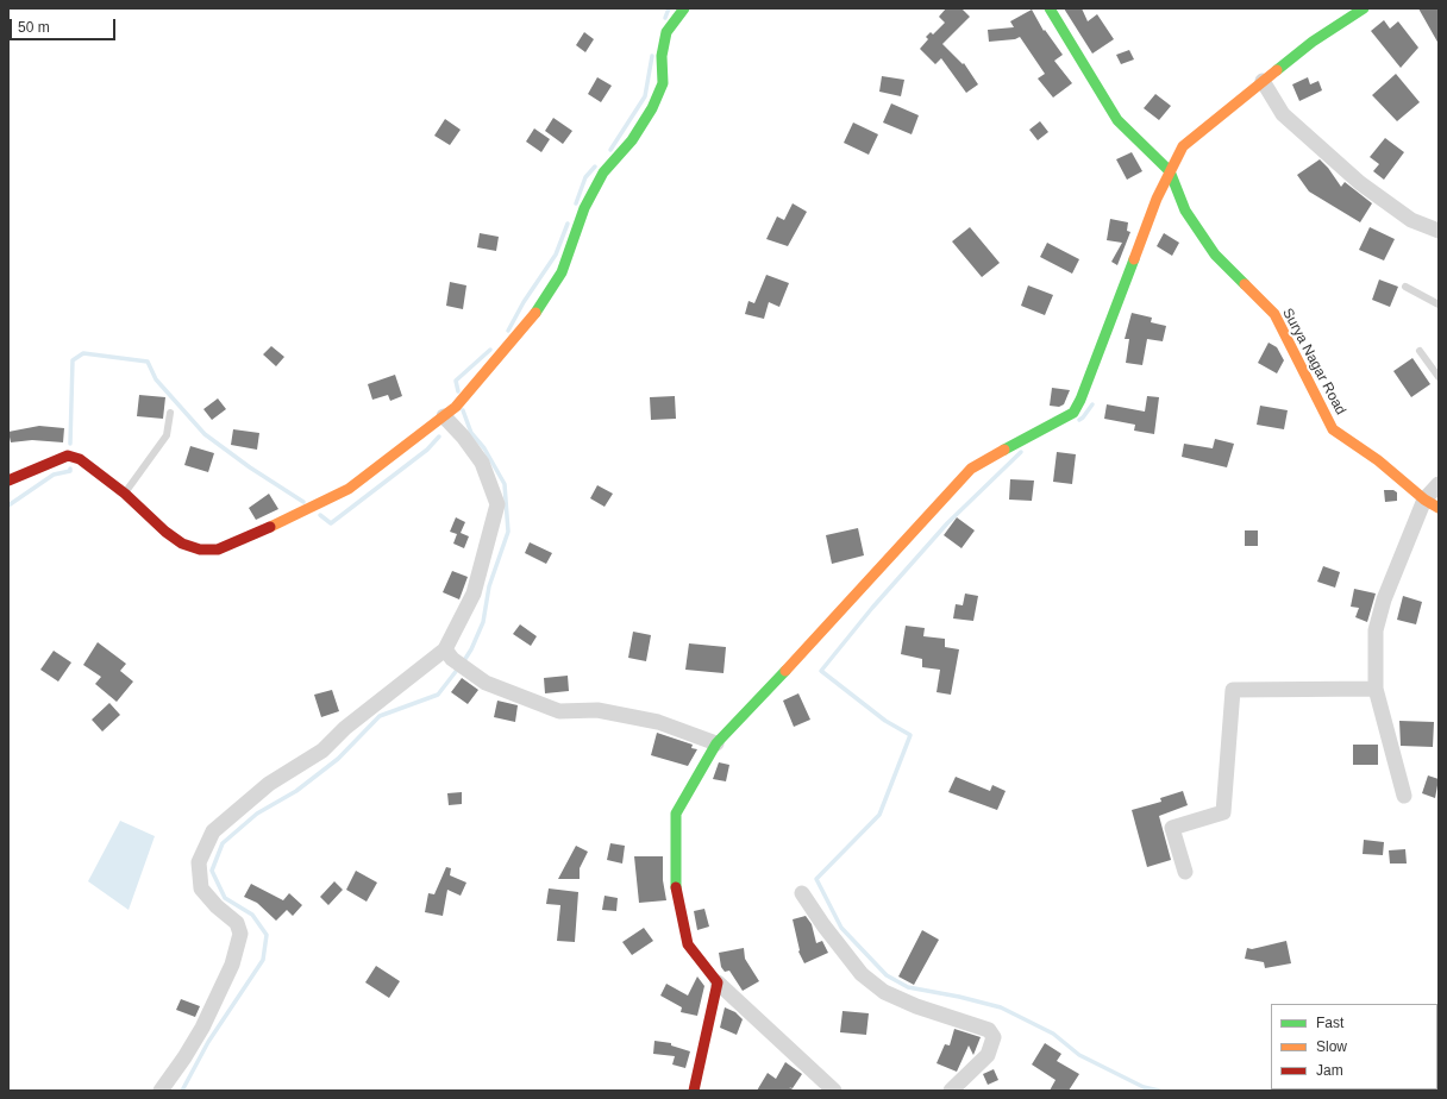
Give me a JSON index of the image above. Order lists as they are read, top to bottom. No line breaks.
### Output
{"streets":{"street":["Surya Nagar Road"]},"legend":["Fast","Slow","Jam"],"scale_bar":"50 m"}
